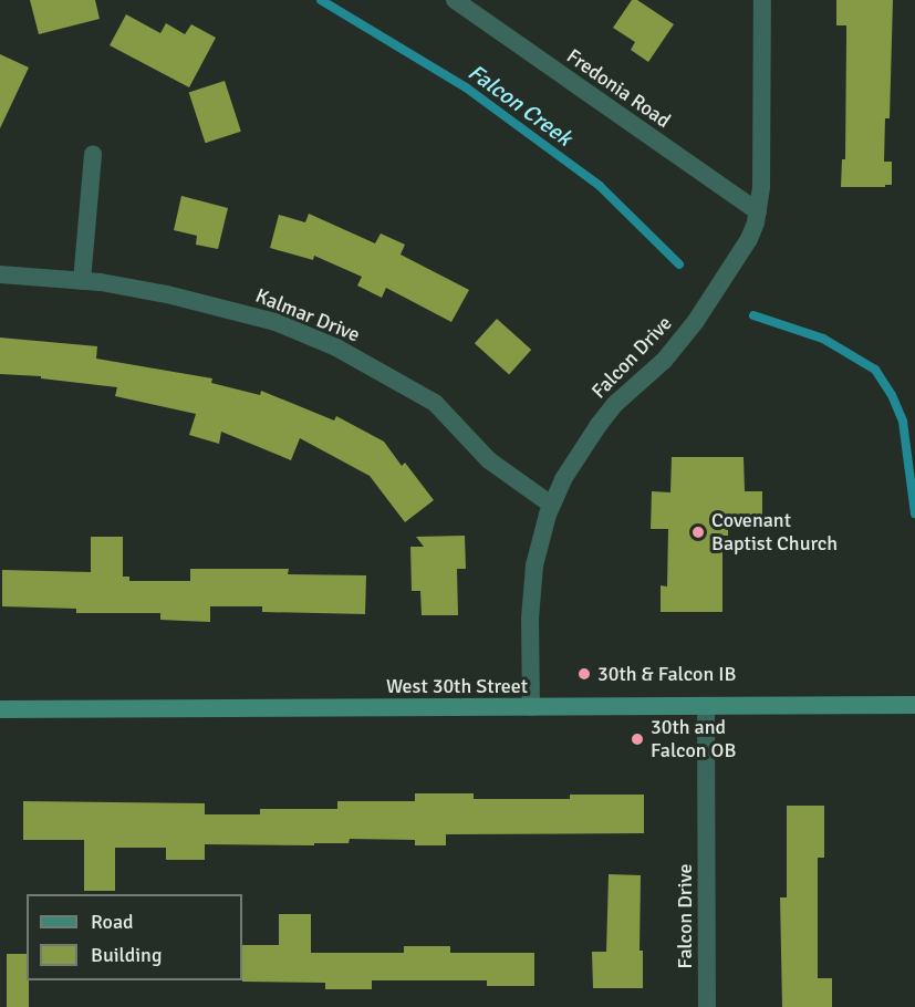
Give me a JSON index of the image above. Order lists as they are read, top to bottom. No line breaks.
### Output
{"streets":{"main road":["West 30th Street"],"street":["Fredonia Road","Kalmar Drive","Falcon Drive"]},"crossings":[["Fredonia Road","Falcon Drive"],["Kalmar Drive","Falcon Drive"],["Falcon Drive","West 30th Street"]],"water":["Falcon Creek"],"places":["Covenant Baptist Church","30th & Falcon IB","30th and Falcon OB"],"legend":["Road","Building"]}
